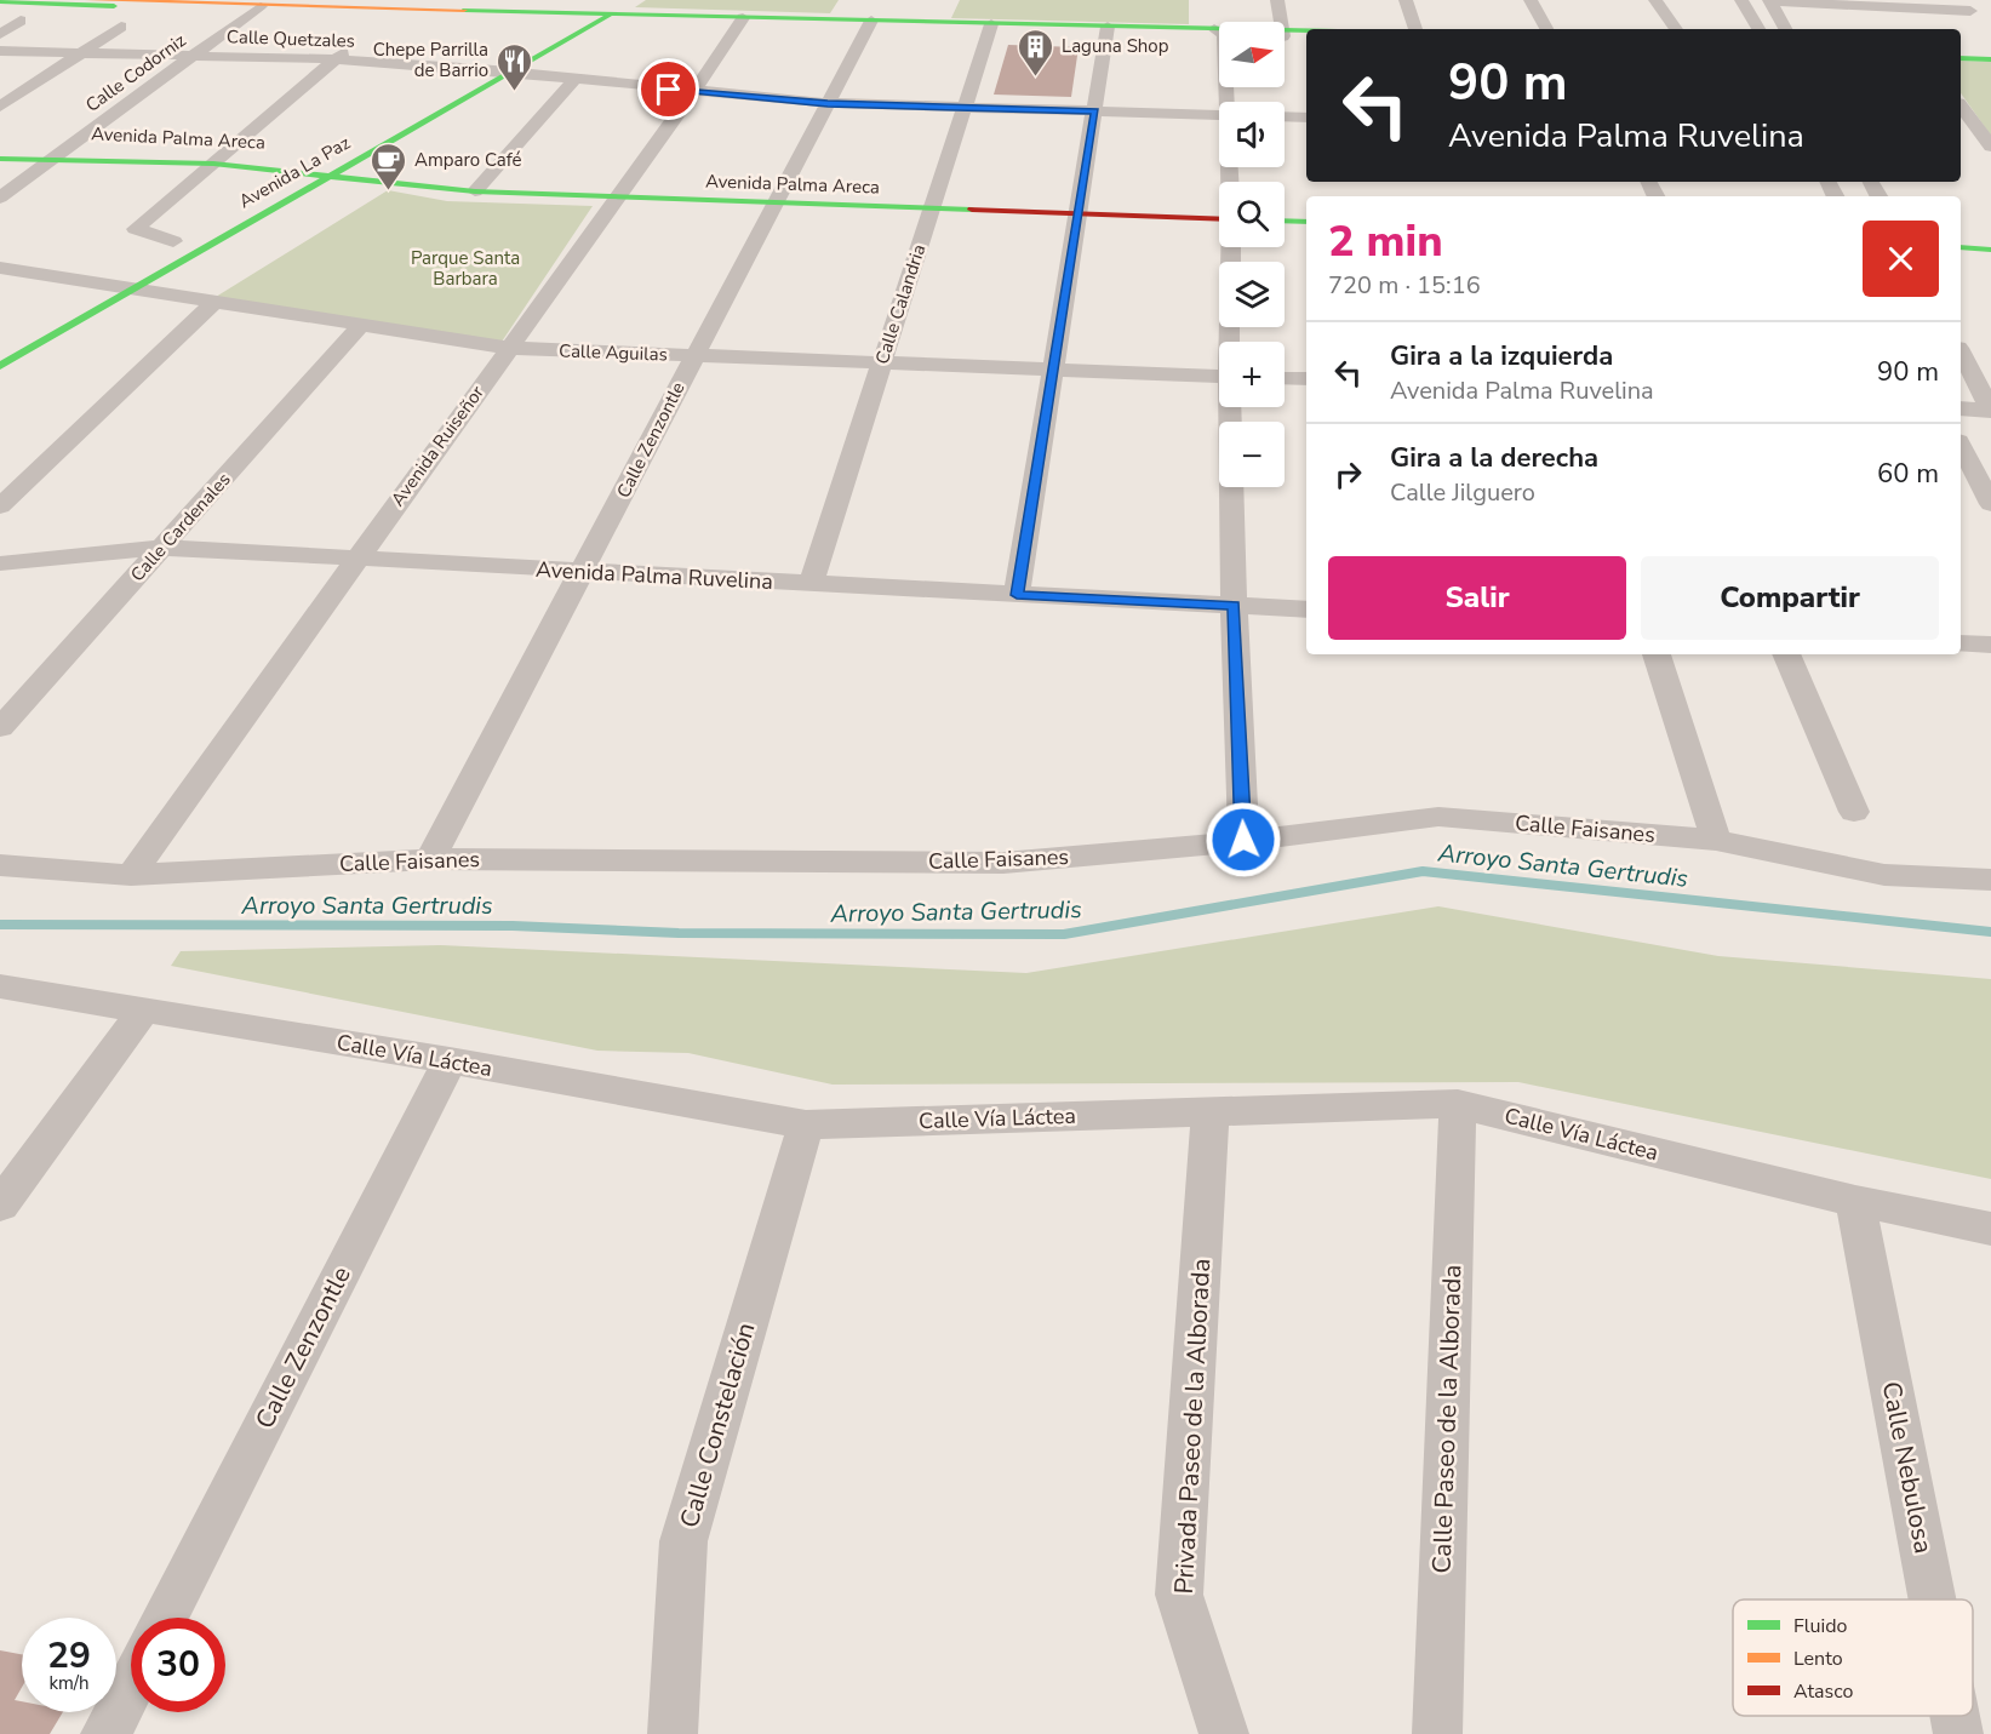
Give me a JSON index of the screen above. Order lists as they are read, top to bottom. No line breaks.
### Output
{"streets":{"street":["Calle Quetzales","Calle Codorniz","Avenida Palma Areca","Avenida La Paz","Calle Calandria","Calle Aguilas","Calle Zenzontle","Avenida Ruiseñor","Calle Cardenales","Avenida Palma Ruvelina","Calle Faisanes","Calle Vía Láctea","Calle Paseo de la Alborada","Calle Constelación","Privada Paseo de la Alborada","Calle Nebulosa"]},"crossings":[["Calle Quetzales","Calle Codorniz"],["Calle Quetzales","Avenida La Paz"],["Calle Quetzales","Calle Calandria"],["Calle Quetzales","Calle Zenzontle"],["Calle Quetzales","Avenida Ruiseñor"],["Calle Codorniz","Avenida Palma Areca"],["Avenida Palma Areca","Avenida La Paz"],["Avenida Palma Areca","Calle Calandria"],["Avenida Palma Areca","Calle Zenzontle"],["Avenida Palma Areca","Avenida Ruiseñor"],["Avenida La Paz","Calle Aguilas"],["Calle Calandria","Calle Aguilas"],["Calle Calandria","Avenida Palma Ruvelina"],["Calle Aguilas","Calle Zenzontle"],["Calle Aguilas","Avenida Ruiseñor"],["Calle Aguilas","Calle Cardenales"],["Calle Zenzontle","Avenida Palma Ruvelina"],["Calle Zenzontle","Calle Faisanes"],["Calle Zenzontle","Calle Vía Láctea"],["Avenida Ruiseñor","Avenida Palma Ruvelina"],["Avenida Ruiseñor","Calle Faisanes"],["Calle Cardenales","Avenida Palma Ruvelina"],["Calle Vía Láctea","Calle Paseo de la Alborada"],["Calle Vía Láctea","Calle Constelación"],["Calle Vía Láctea","Privada Paseo de la Alborada"],["Calle Vía Láctea","Calle Nebulosa"]],"water":["Arroyo Santa Gertrudis"],"parks":["Parque Santa Barbara"],"places":{"building":["Laguna Shop"],"restaurant":["Chepe Parrilla de Barrio"],"cafe":["Amparo Café"]},"legend":["Fluido","Lento","Atasco"],"north":"right","page":{"map_buttons":["+","−"],"turn":["90 m","Avenida Palma Ruvelina"],"heading":["2 min","720 m · 15:16"],"list":[{"name":"Gira a la izquierda","note":"Avenida Palma Ruvelina","value":"90 m"},{"name":"Gira a la derecha","note":"Calle Jilguero","value":"60 m"}],"buttons":["Salir","Compartir"],"speed":"29 km/h","limit":"30"}}
